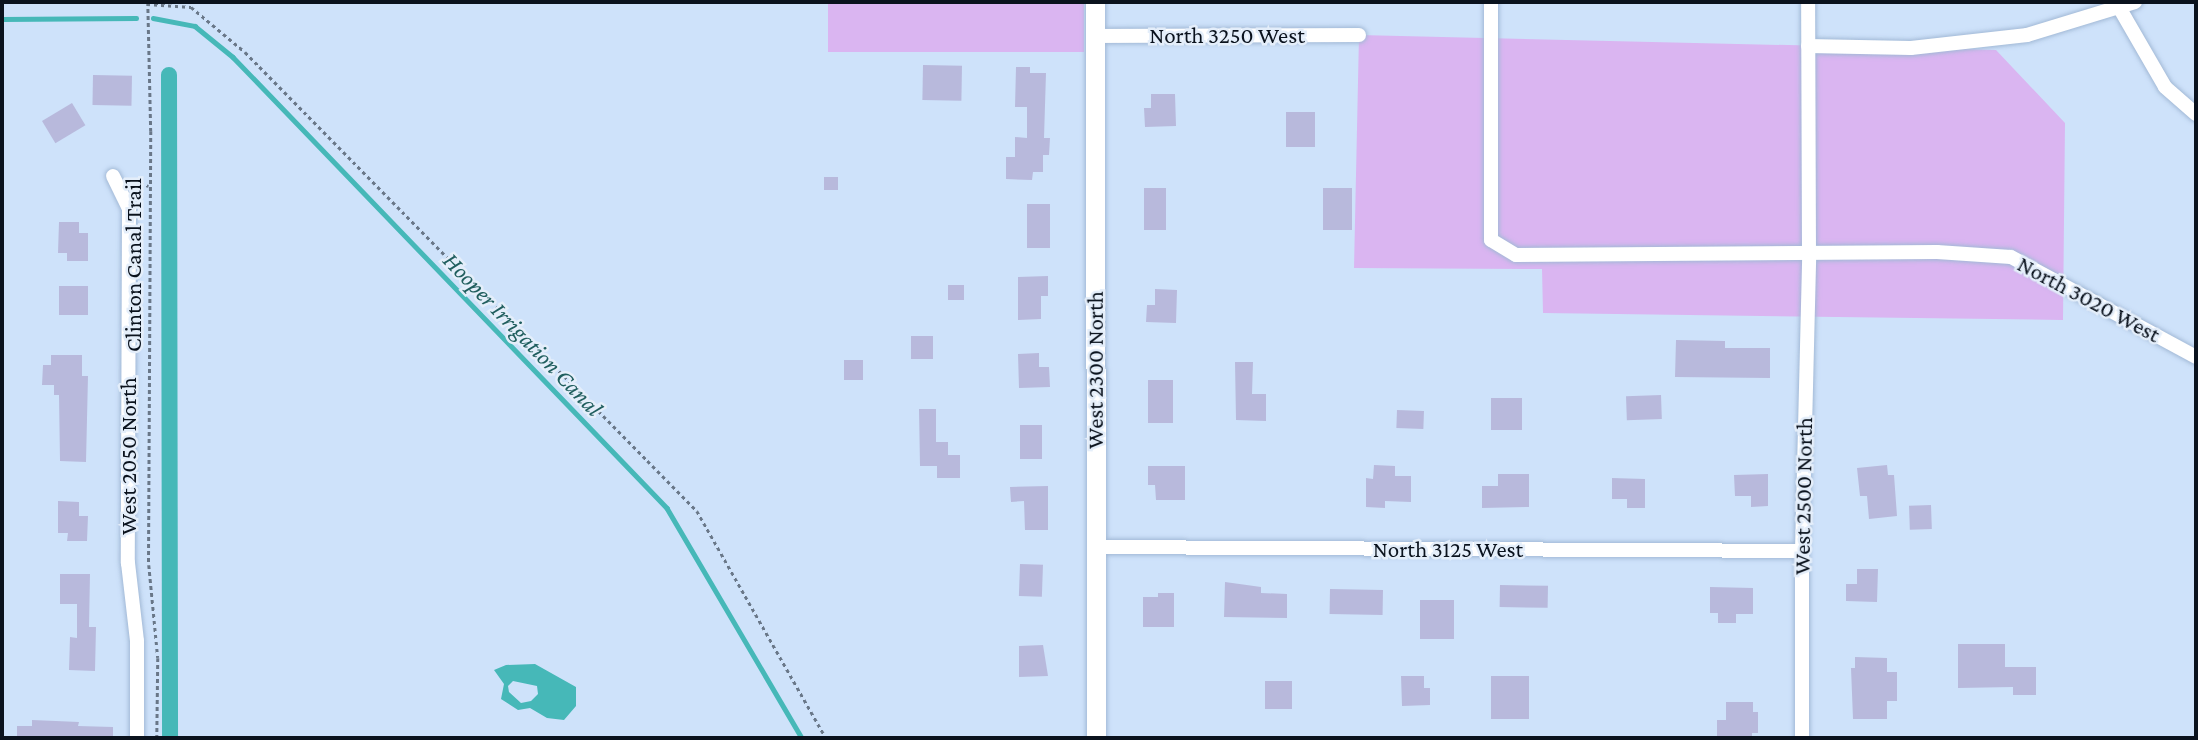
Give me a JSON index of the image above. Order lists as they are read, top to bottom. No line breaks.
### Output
{"streets":{"street":["North 3250 West","North 3020 West","West 2300 North","West 2050 North","West 2500 North","North 3125 West"],"path":["Clinton Canal Trail"]},"crossings":[["North 3250 West","West 2300 North"],["North 3020 West","West 2500 North"],["West 2300 North","North 3125 West"],["West 2500 North","North 3125 West"]],"water":["Hooper Irrigation Canal"]}
